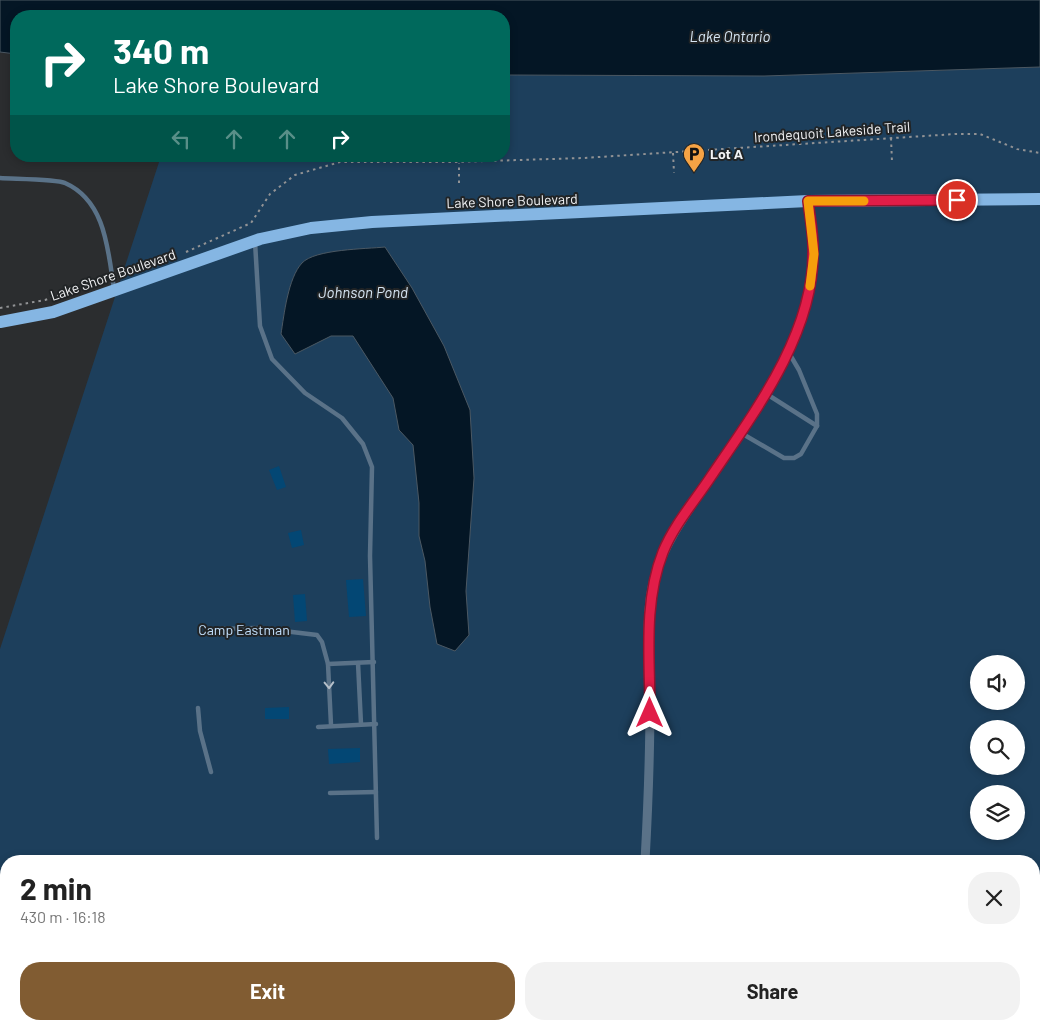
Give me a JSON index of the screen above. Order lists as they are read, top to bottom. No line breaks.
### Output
{"streets":{"main road":["Lake Shore Boulevard"],"path":["Irondequoit Lakeside Trail"]},"water":["Lake Ontario","Johnson Pond"],"parks":["Camp Eastman"],"places":{"parking":["Lot A"]},"page":{"turn":["340 m","Lake Shore Boulevard"],"heading":["2 min","430 m · 16:18"],"buttons":["Exit","Share"]}}
